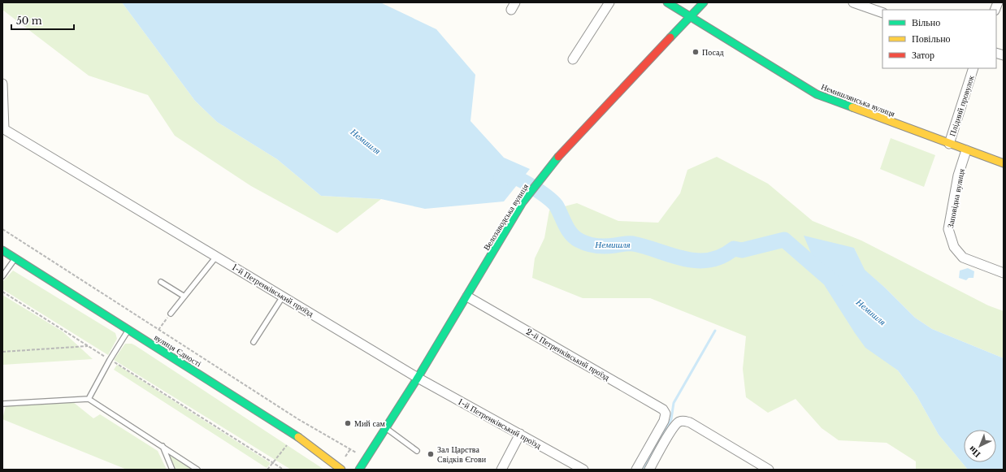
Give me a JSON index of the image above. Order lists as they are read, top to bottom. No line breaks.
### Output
{"streets":{"street":["Немишлянська вулиця","Плідний провулок","Заповідна вулиця","Велозаводська вулиця","1-й Петренківський проїзд","вулиця Єдності","2-й Петренківський проїзд"]},"crossings":[["Немишлянська вулиця","Плідний провулок"],["Немишлянська вулиця","Заповідна вулиця"],["Немишлянська вулиця","Велозаводська вулиця"],["Велозаводська вулиця","1-й Петренківський проїзд"],["Велозаводська вулиця","2-й Петренківський проїзд"]],"water":["Немишля"],"places":["Посад","Мий сам","Зал Царства Свідків Єгови"],"legend":["Вільно","Повільно","Затор"],"scale_bar":"50 m","north":"bottom left"}
